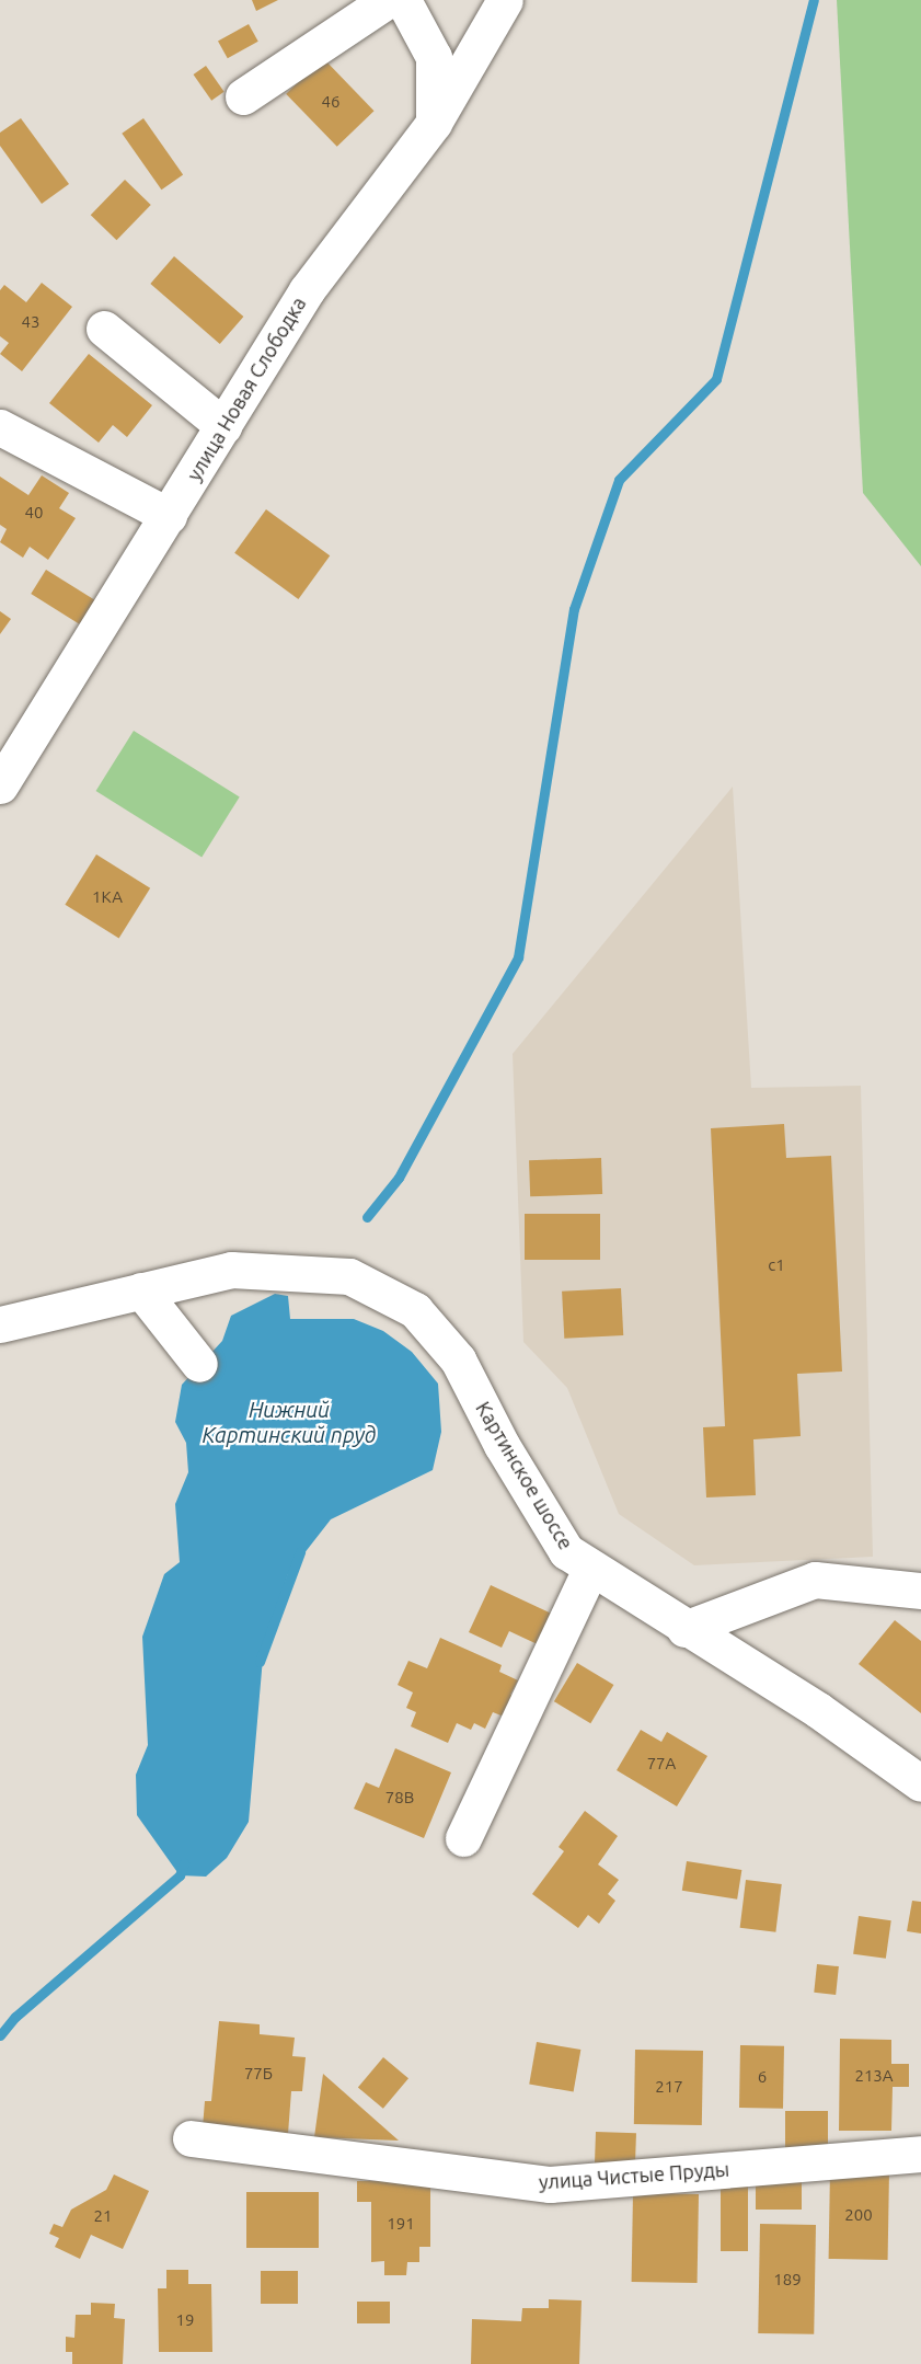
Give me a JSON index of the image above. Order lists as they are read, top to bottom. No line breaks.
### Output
{"streets":{"street":["улица Новая Слободка","Картинское шоссе","улица Чистые Пруды"]},"water":["Нижний Картинский пруд"],"house_numbers":["46","43","40","1КА","с1","77А","78В","77Б","213А","6","217","200","21","191","189","19"]}
